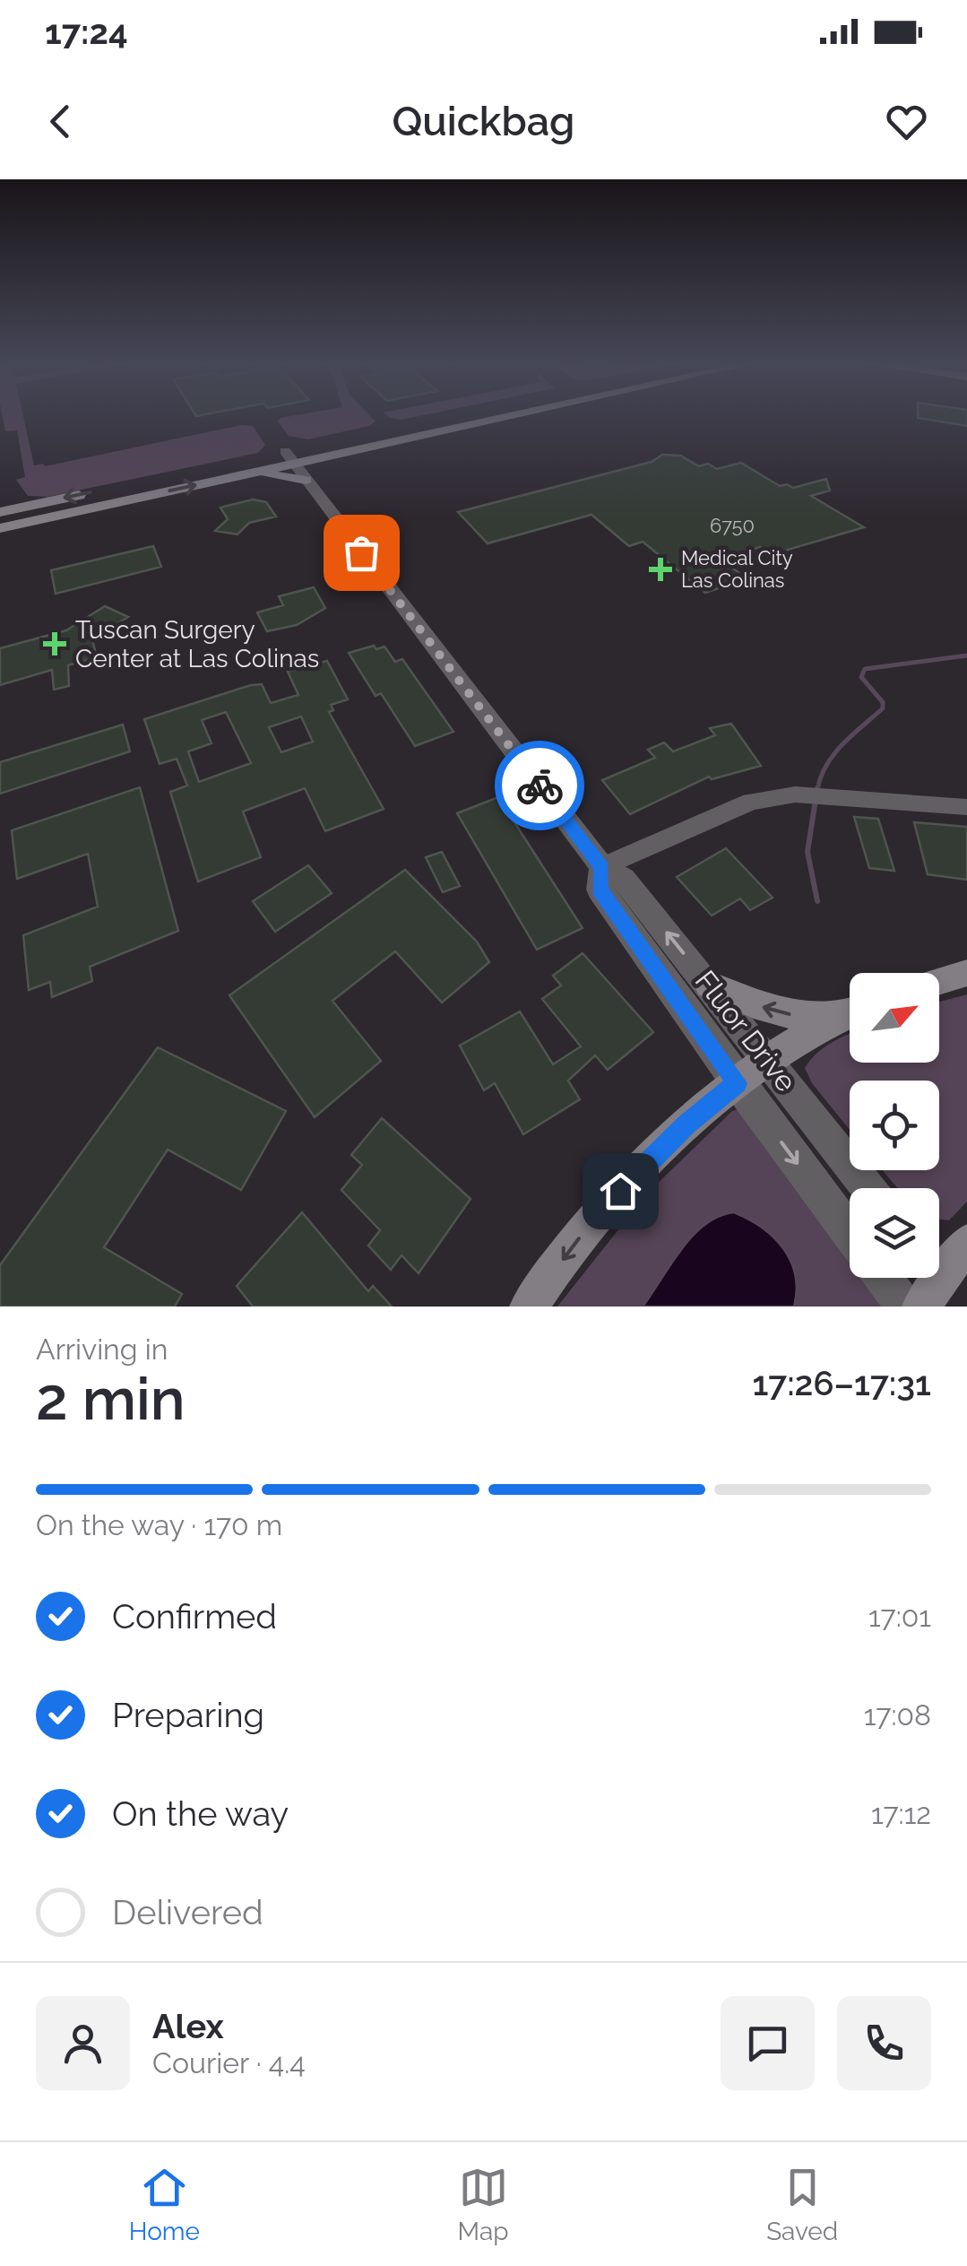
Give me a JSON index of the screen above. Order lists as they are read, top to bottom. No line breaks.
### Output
{"streets":{"street":["Fluor Drive"]},"places":{"health":["Medical City Las Colinas","Tuscan Surgery Center at Las Colinas"]},"house_numbers":["6750"],"north":"top right","page":{"status":"17:24","header":"Quickbag","heading":["2 min","Arriving in","17:26–17:31"],"panel":["Alex","Courier · 4.4"],"bar":"On the way · 170 m","list":[["Confirmed","17:01"],["Preparing","17:08"],["On the way","17:12"],"Delivered"],"tabs":["Home","Map","Saved"]}}
